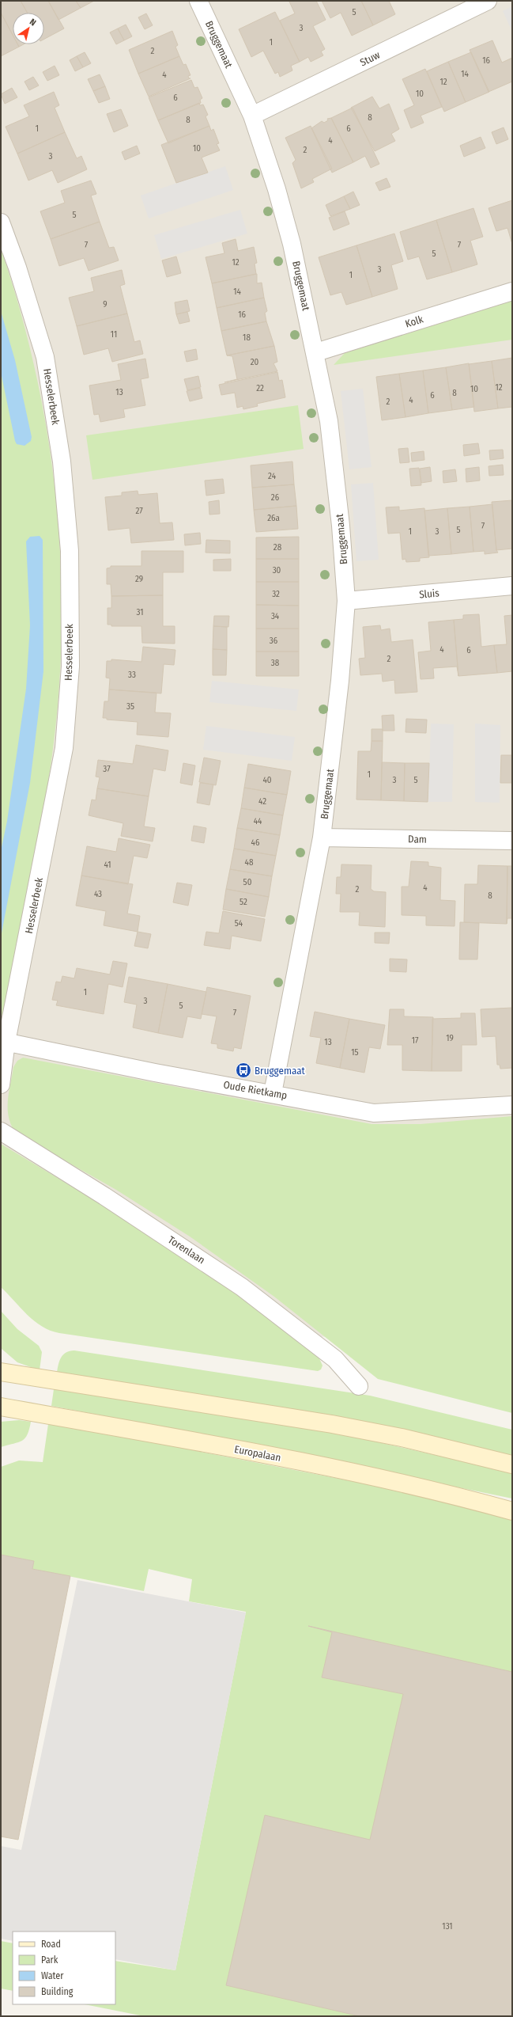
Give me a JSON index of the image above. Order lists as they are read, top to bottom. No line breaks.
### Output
{"streets":{"street":["Bruggemaat","Stuw","Kolk","Hesselerbeek","Sluis","Dam","Oude Rietkamp","Torenlaan","Europalaan"]},"crossings":[["Bruggemaat","Stuw"],["Bruggemaat","Kolk"],["Bruggemaat","Sluis"],["Bruggemaat","Dam"],["Bruggemaat","Oude Rietkamp"],["Hesselerbeek","Oude Rietkamp"]],"places":{"bus stop":["Bruggemaat"]},"house_numbers":["5","3","1","2","16","14","4","12","10","6","8","8","1","6","4","10","2","3","5","7","7","5","12","3","1","14","9","16","11","18","20","12","22","10","13","8","6","4","2","24","26","27","26a","7","5","1","3","28","30","29","32","31","34","36","4","6","2","38","33","35","37","1","40","3","5","42","44","46","48","41","50","4","2","43","8","52","54","1","3","5","7","19","17","13","15","131"],"legend":["Road","Park","Water","Building"],"north":"top right"}
